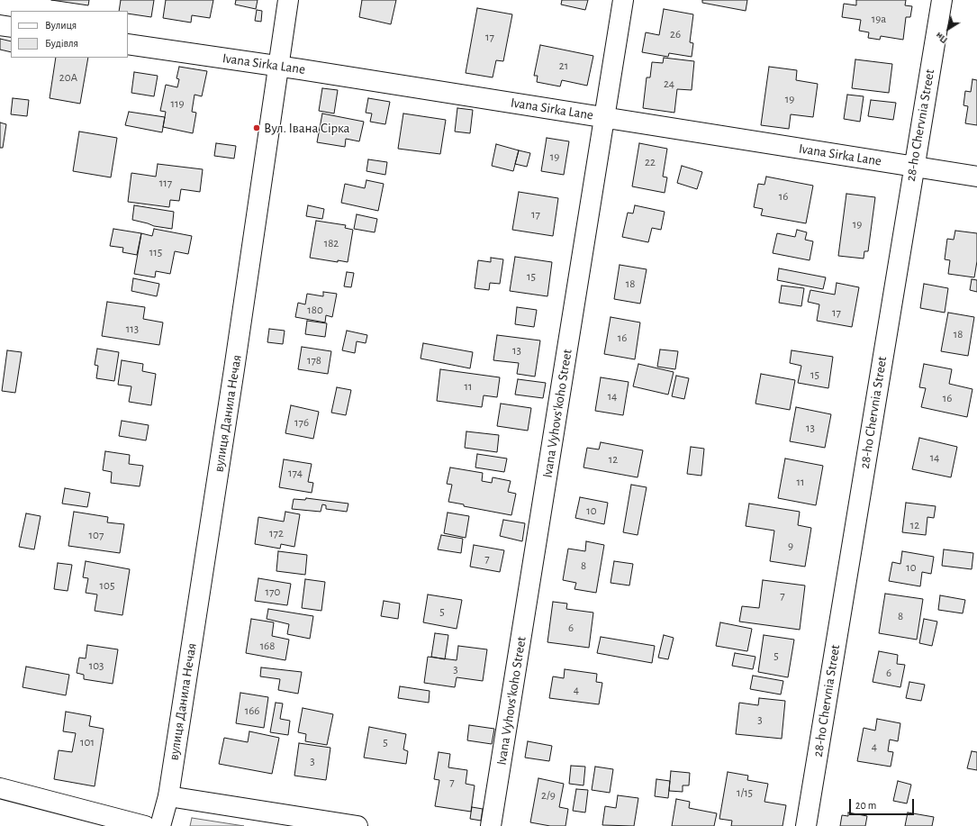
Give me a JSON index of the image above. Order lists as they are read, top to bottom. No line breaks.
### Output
{"streets":{"street":["Ivana Sirka Lane","28-ho Chervnia Street","вулиця Данила Нечая","Ivana Vyhovs'koho Street"]},"crossings":[["Ivana Sirka Lane","28-ho Chervnia Street"],["Ivana Sirka Lane","вулиця Данила Нечая"],["Ivana Sirka Lane","Ivana Vyhovs'koho Street"]],"places":["Вул. Івана Сірка"],"house_numbers":["19а","26","17","21","20А","24","19","119","19","22","117","16","17","19","182","115","15","18","180","17","113","18","16","13","178","15","11","14","16","176","13","14","12","174","11","10","12","172","107","9","7","8","10","105","170","7","5","8","6","168","5","103","3","6","4","166","3","101","5","4","3","7","1/15","2/9"],"legend":["Вулиця","Будівля"],"scale_bar":"20 m","north":"bottom left"}
